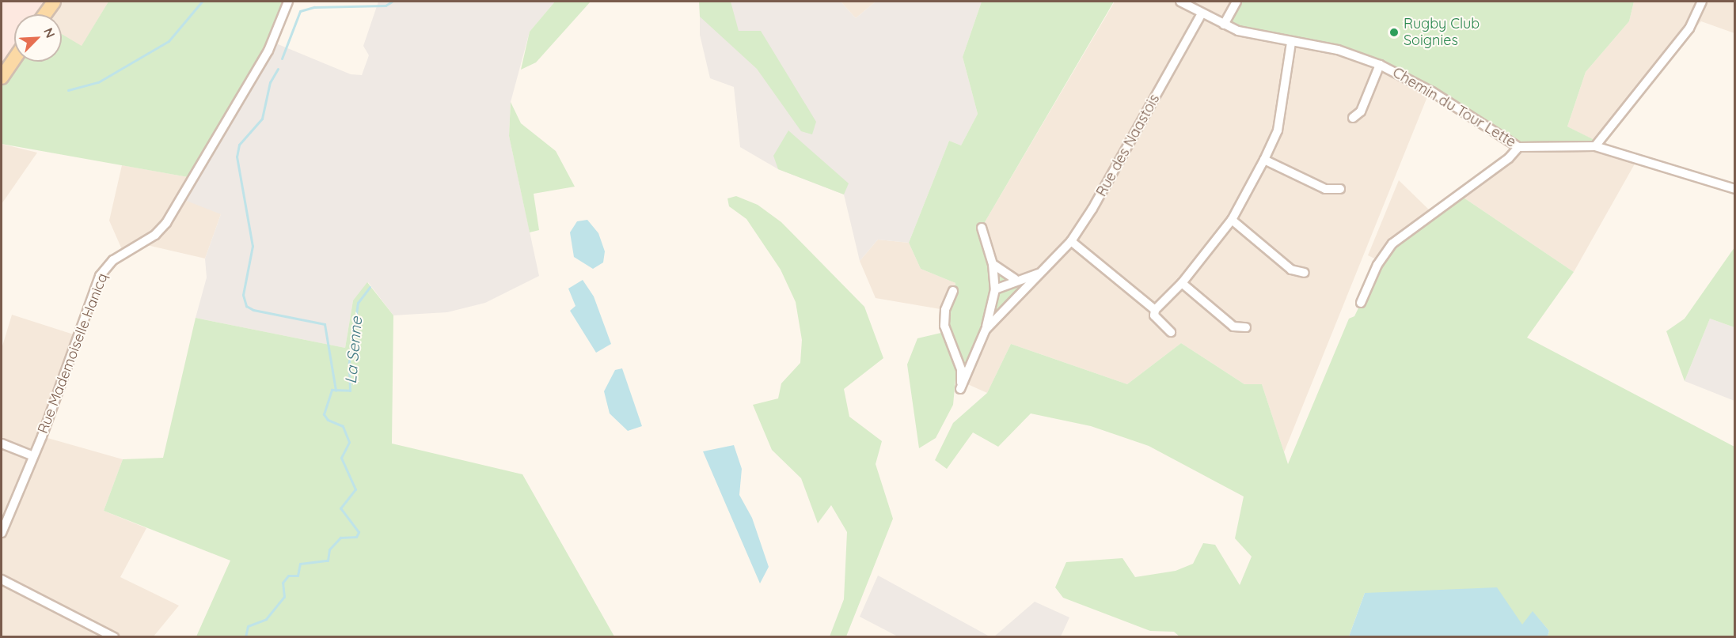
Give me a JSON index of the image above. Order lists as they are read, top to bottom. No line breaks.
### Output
{"streets":{"street":["Chemin du Tour Lette","Rue des Naastois","Rue Mademoiselle Hanicq"]},"crossings":[["Chemin du Tour Lette","Rue des Naastois"]],"water":["La Senne"],"places":["Rugby Club Soignies"],"north":"top right"}
